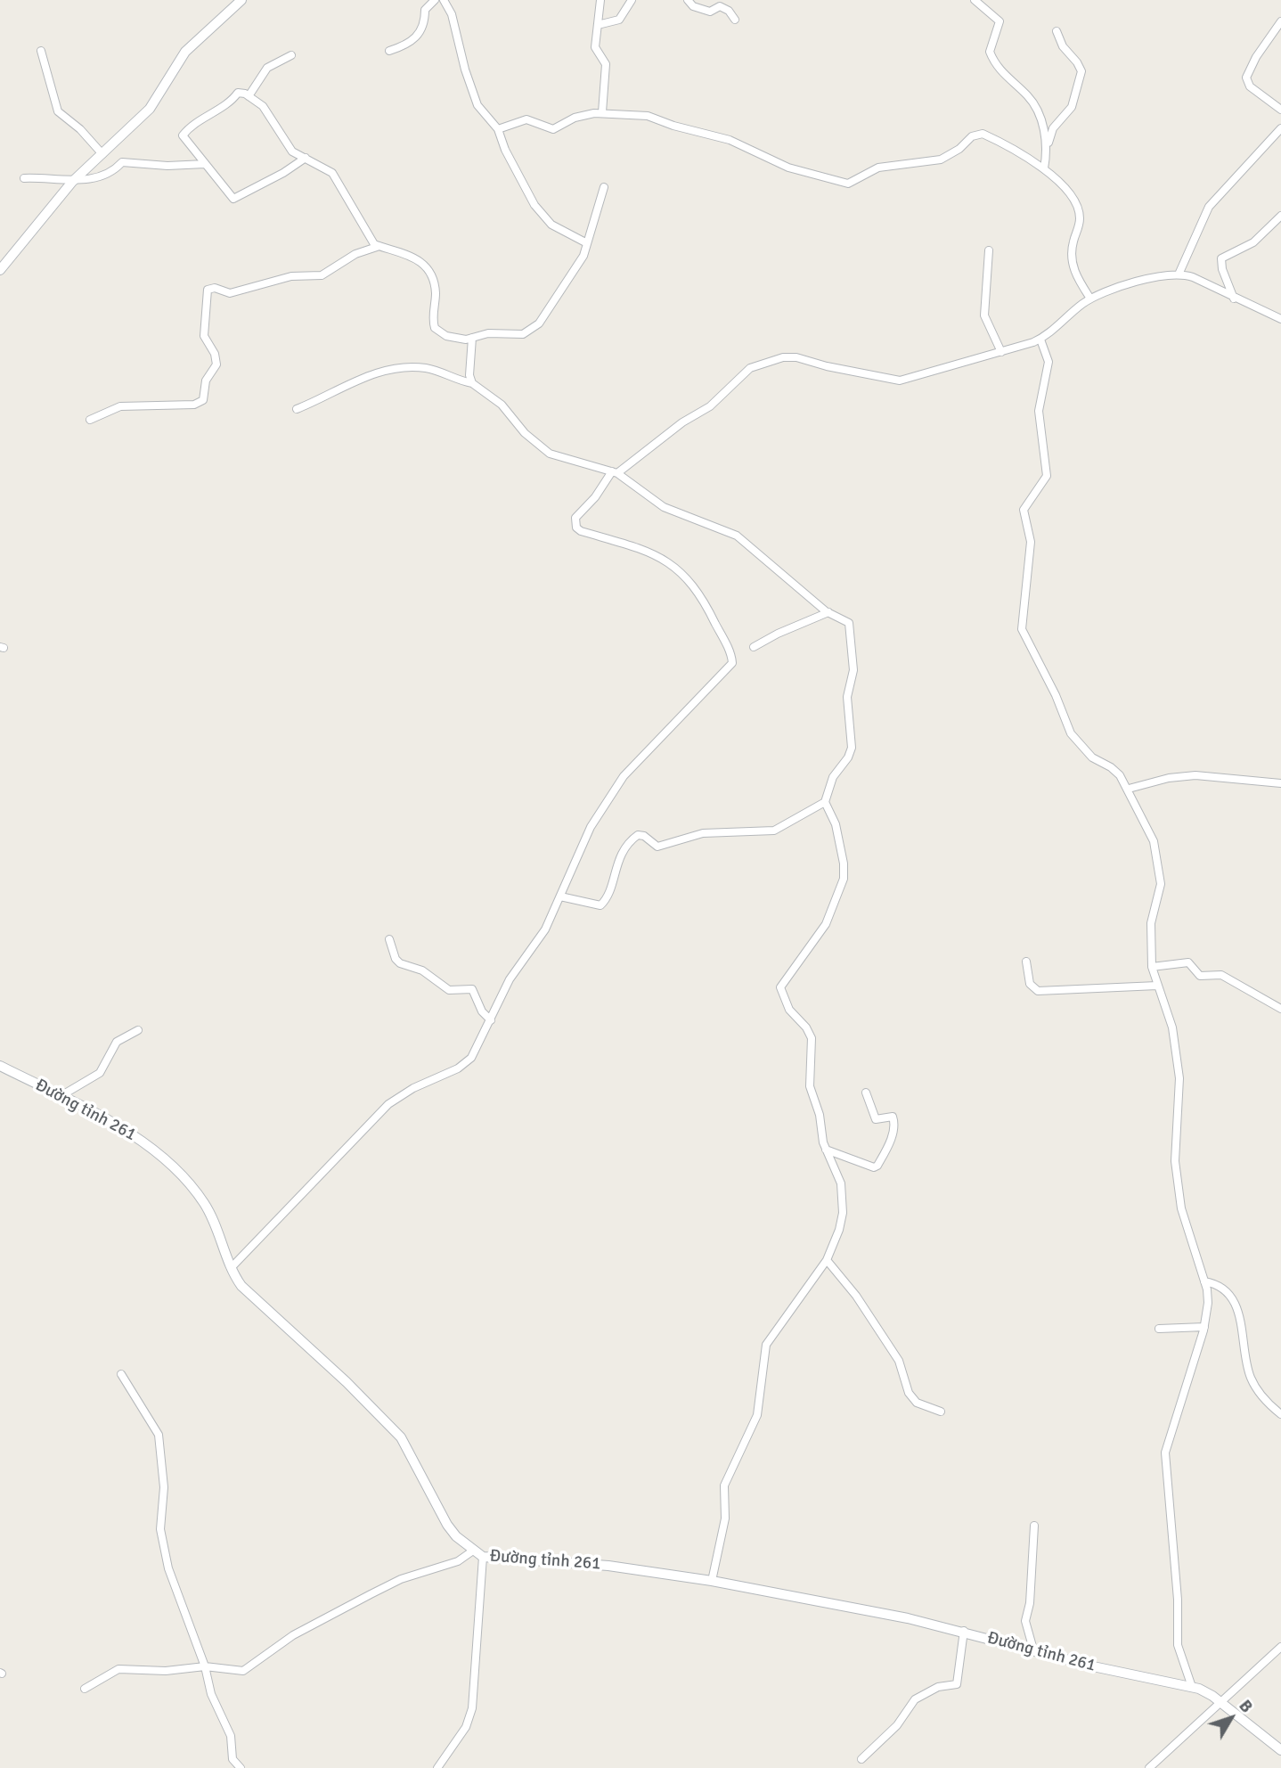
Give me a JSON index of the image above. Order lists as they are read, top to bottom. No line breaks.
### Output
{"streets":{"main road":["Đường tỉnh 261"]},"north":"top right"}
